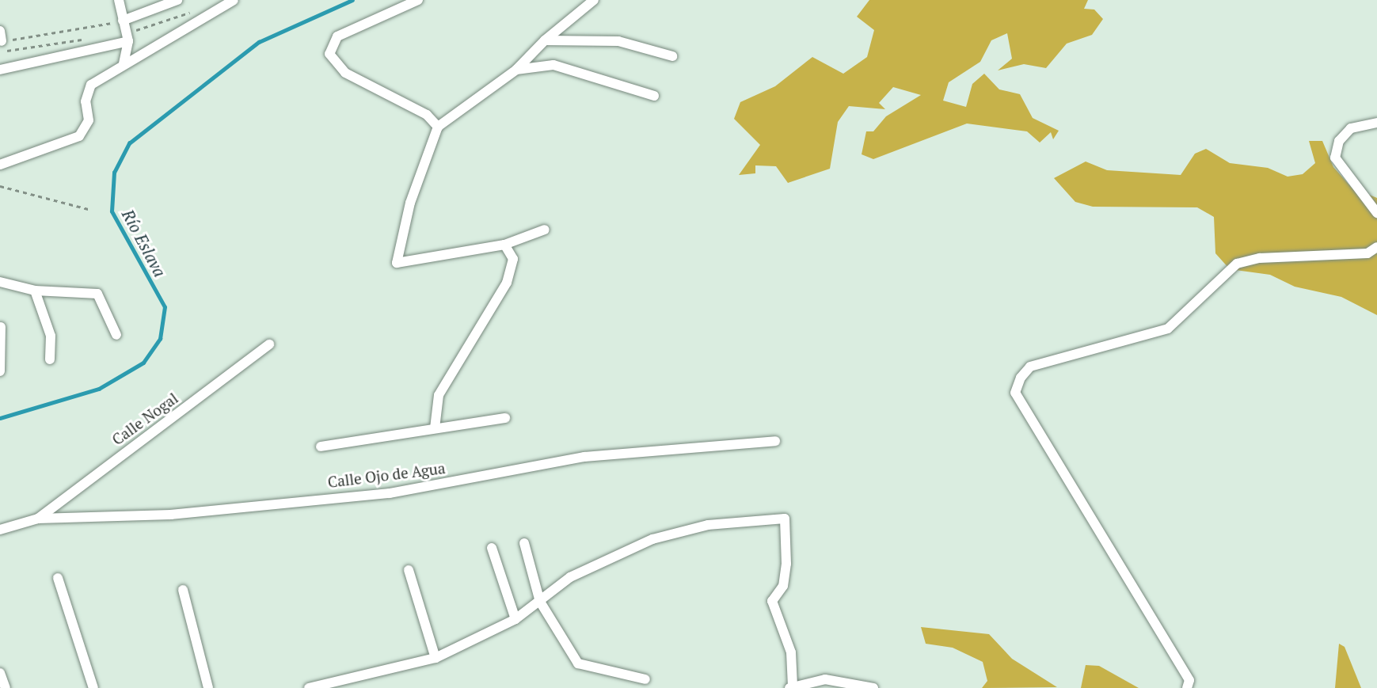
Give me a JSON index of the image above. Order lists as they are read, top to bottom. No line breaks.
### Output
{"streets":{"street":["Calle Nogal","Calle Ojo de Agua"]},"crossings":[["Calle Nogal","Calle Ojo de Agua"]],"water":["Río Eslava"]}
